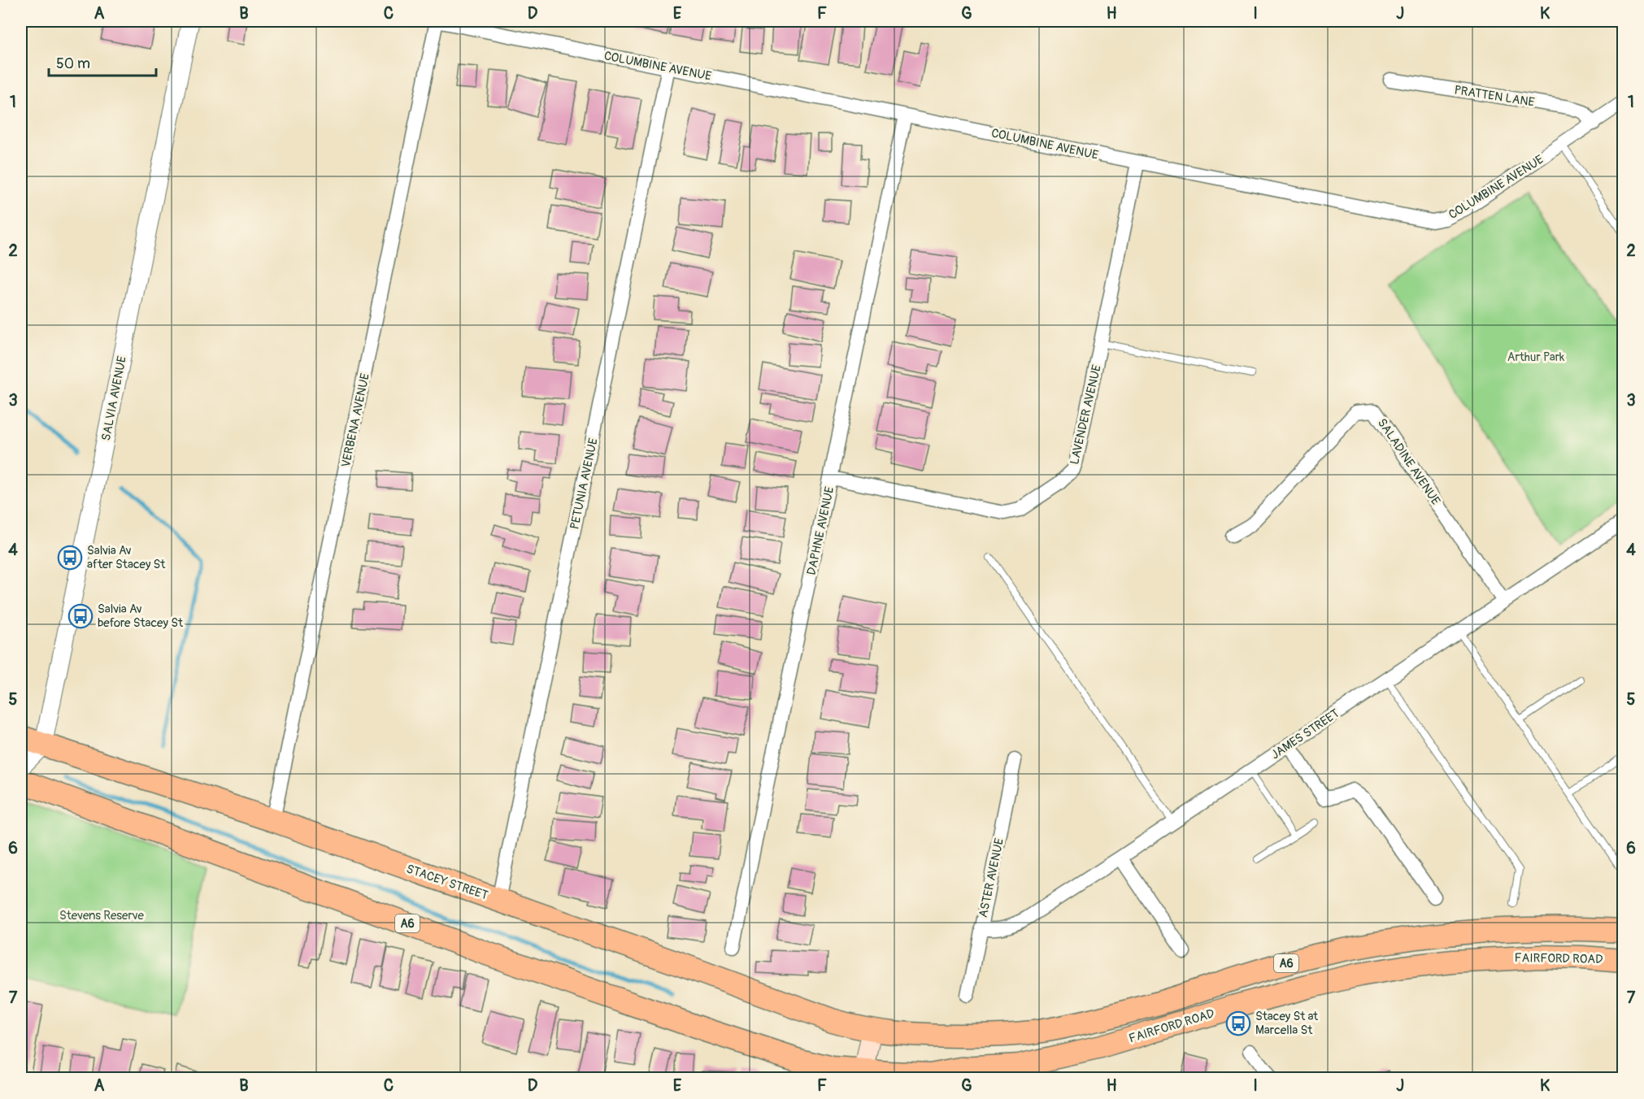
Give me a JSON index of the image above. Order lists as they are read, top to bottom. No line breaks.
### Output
{"streets":{"highway":["STACEY STREET","A6","FAIRFORD ROAD"],"street":["COLUMBINE AVENUE","PRATTEN LANE","SALVIA AVENUE","LAVENDER AVENUE","VERBENA AVENUE","SALADINE AVENUE","PETUNIA AVENUE","DAPHNE AVENUE","JAMES STREET","ASTER AVENUE"]},"crossings":[["COLUMBINE AVENUE","PRATTEN LANE"],["COLUMBINE AVENUE","LAVENDER AVENUE"],["COLUMBINE AVENUE","VERBENA AVENUE"],["COLUMBINE AVENUE","PETUNIA AVENUE"],["COLUMBINE AVENUE","DAPHNE AVENUE"],["SALVIA AVENUE","STACEY STREET"],["LAVENDER AVENUE","DAPHNE AVENUE"],["VERBENA AVENUE","STACEY STREET"],["SALADINE AVENUE","JAMES STREET"],["PETUNIA AVENUE","STACEY STREET"],["JAMES STREET","ASTER AVENUE"],["STACEY STREET","A6"],["A6","FAIRFORD ROAD"]],"parks":["Arthur Park","Stevens Reserve"],"places":{"bus stop":["Salvia Av after Stacey St","Salvia Av before Stacey St","Stacey St at Marcella St"]},"scale_bar":"50 m","grid":{"columns":["A","B","C","D","E","F","G","H","I","J","K"],"rows":["1","2","3","4","5","6","7"]}}
